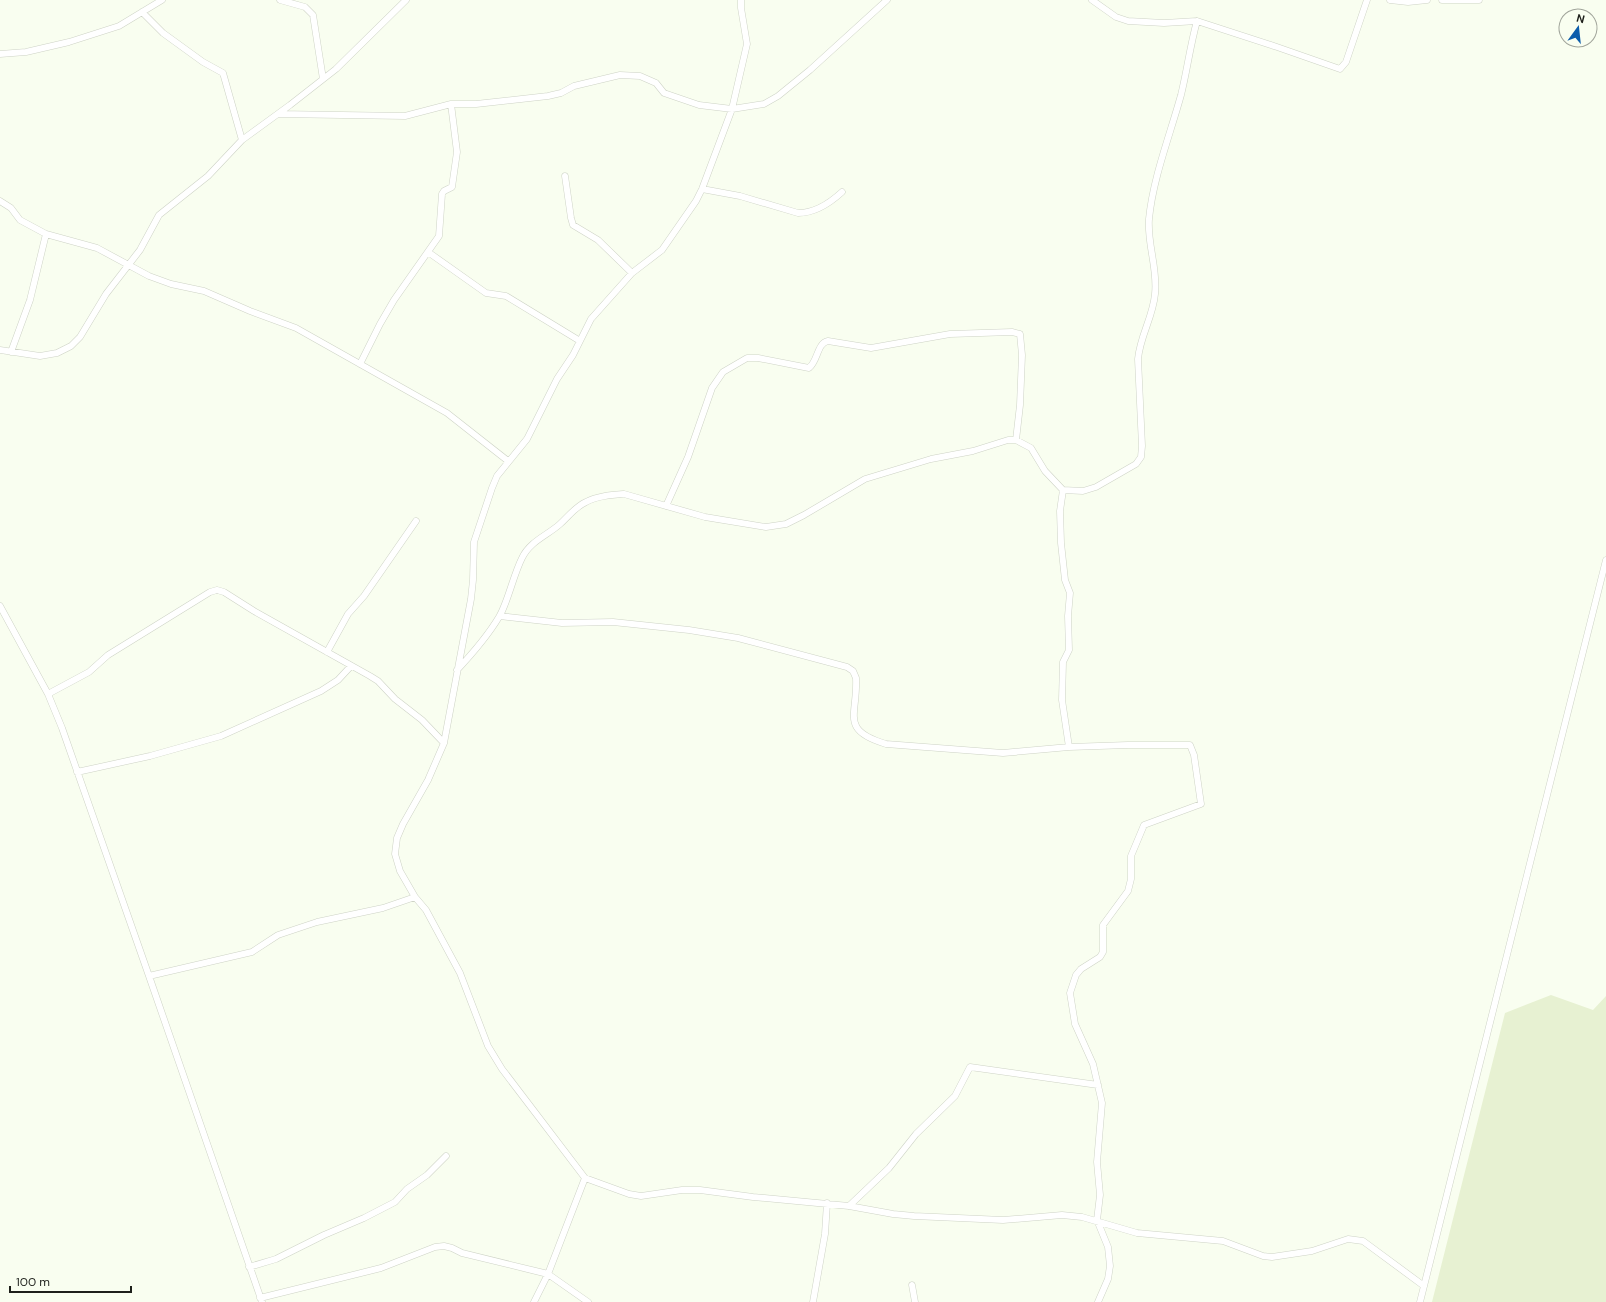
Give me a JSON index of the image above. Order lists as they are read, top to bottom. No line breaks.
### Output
{"scale_bar":"100 m","north":"top"}
